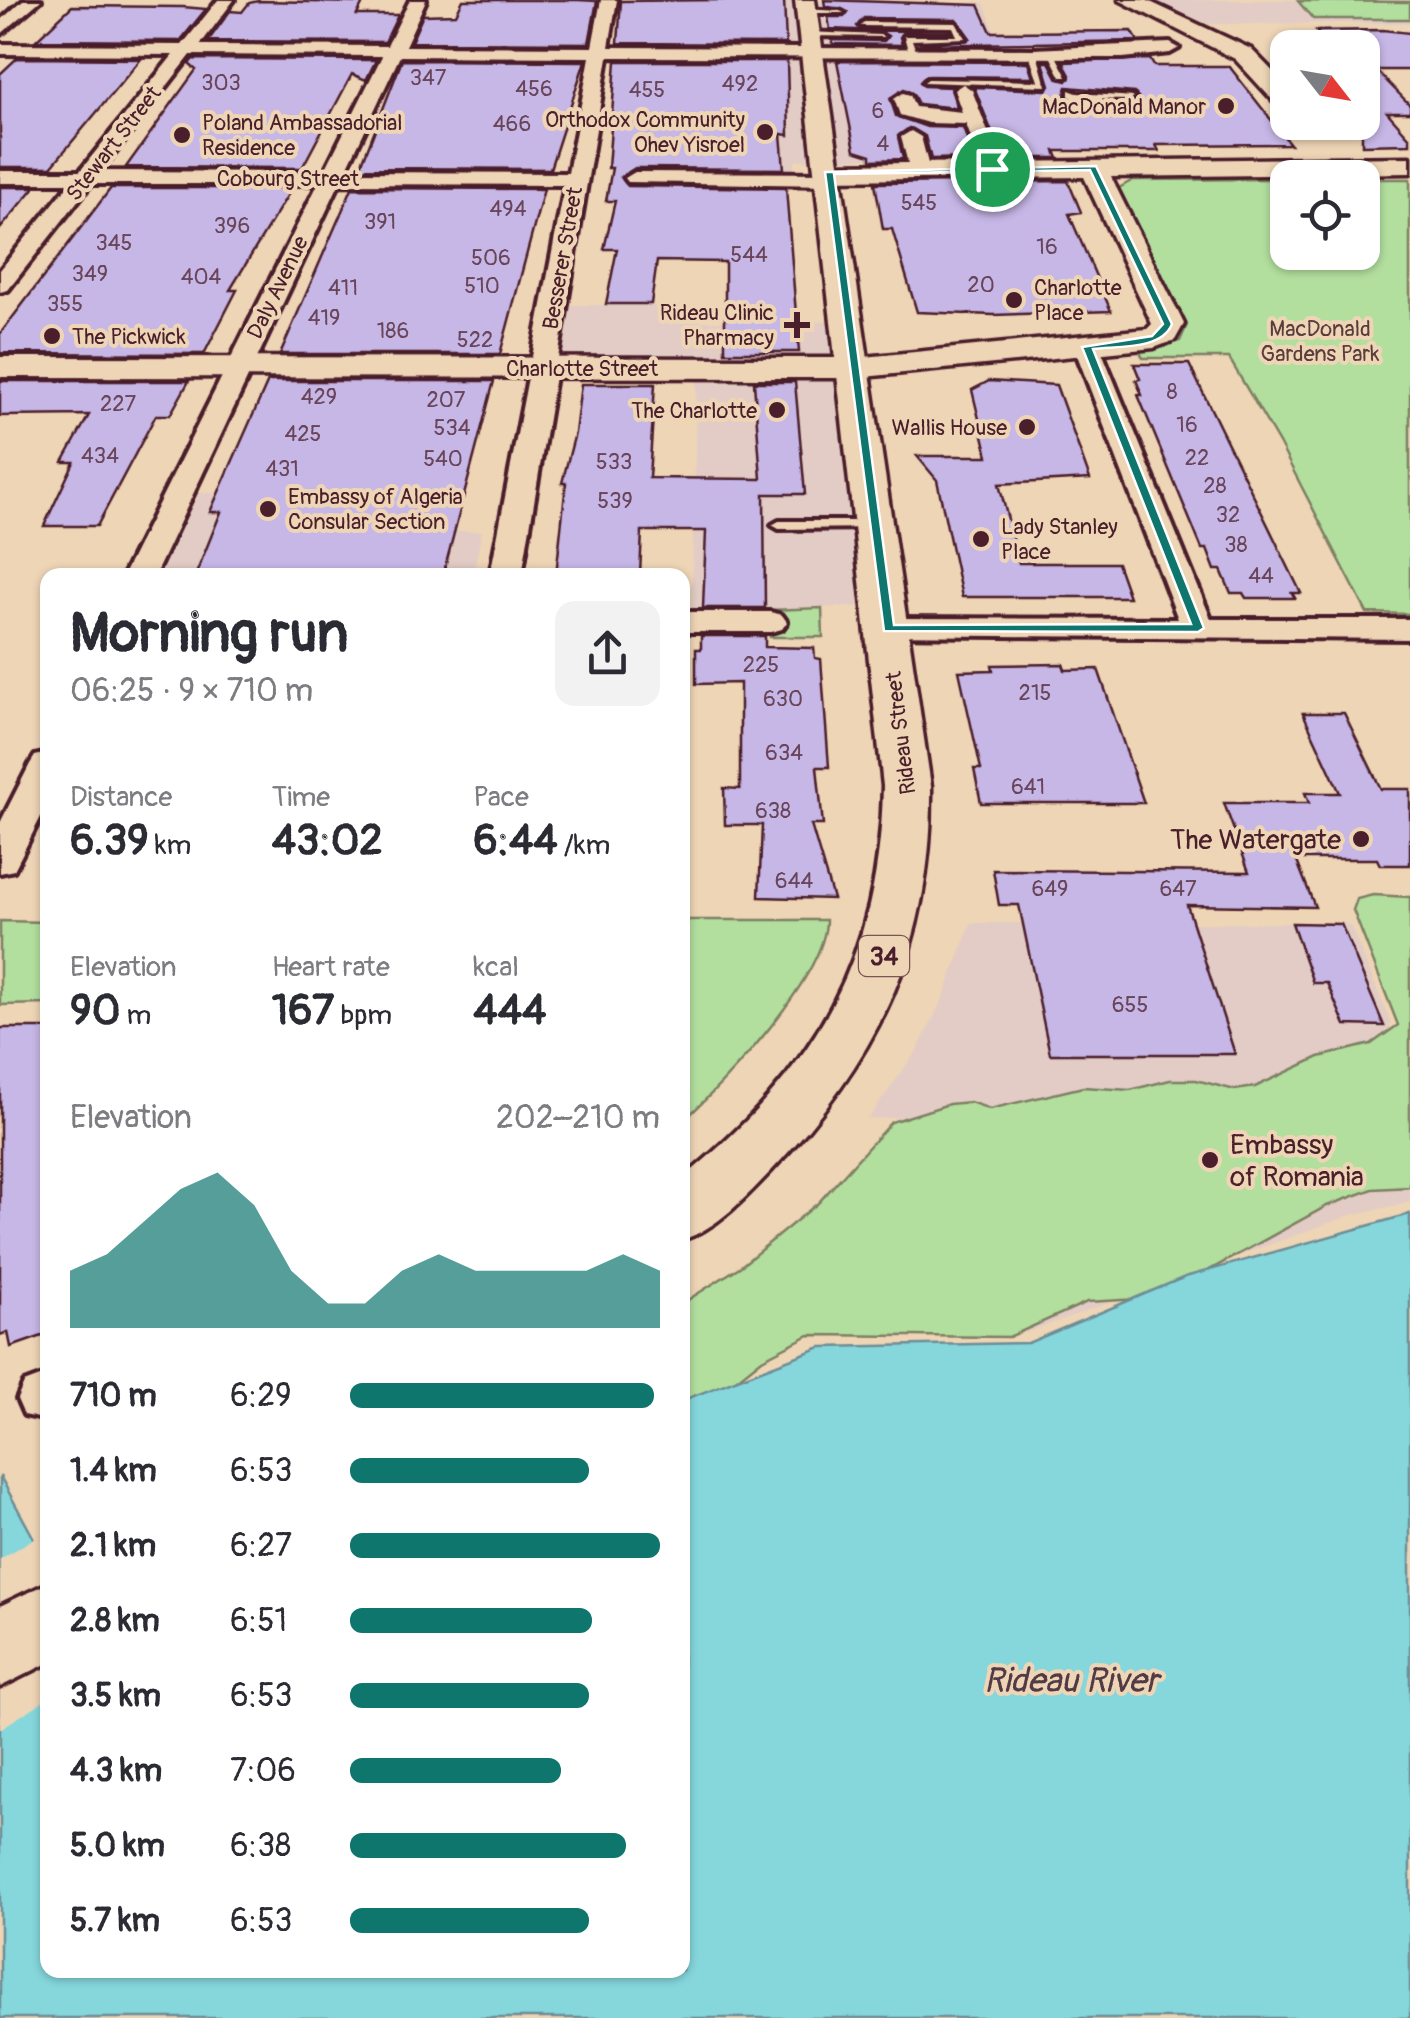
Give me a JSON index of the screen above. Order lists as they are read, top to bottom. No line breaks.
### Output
{"streets":{"street":["Stewart Street","Cobourg Street","Besserer Street","Daly Avenue","Charlotte Street","Rideau Street","34"]},"crossings":[["Stewart Street","Cobourg Street"],["Cobourg Street","Besserer Street"],["Cobourg Street","Daly Avenue"],["Besserer Street","Charlotte Street"],["Daly Avenue","Charlotte Street"],["Charlotte Street","Rideau Street"]],"water":["Rideau River"],"parks":["MacDonald Gardens Park"],"places":{"other":["MacDonald Manor","Orthodox Community Ohev Yisroel","Poland Ambassadorial Residence","Charlotte Place","The Pickwick","The Charlotte","Wallis House","Embassy of Algeria Consular Section","Lady Stanley Place","The Watergate","Embassy of Romania"],"health":["Rideau Clinic Pharmacy"]},"house_numbers":["347","303","492","456","455","6","466","4","545","494","391","396","345","16","544","506","349","404","20","510","411","355","419","186","522","8","429","207","227","16","534","425","434","22","540","533","431","28","539","32","38","44","225","215","630","634","641","638","644","649","647","655"],"north":"bottom right","page":{"heading":["Morning run","06:25 · 9 × 710 m"],"stats":[["Distance","6.39 km"],["Time","43:02"],["Pace","6:44 /km"],["Elevation","90 m"],["Heart rate","167 bpm"],["kcal","444"]],"chart":["Elevation","202–210 m"],"list":[{"name":"710 m","note":"6:29"},{"name":"1.4 km","note":"6:53"},{"name":"2.1 km","note":"6:27"},{"name":"2.8 km","note":"6:51"},{"name":"3.5 km","note":"6:53"},{"name":"4.3 km","note":"7:06"},{"name":"5.0 km","note":"6:38"},{"name":"5.7 km","note":"6:53"}]}}
